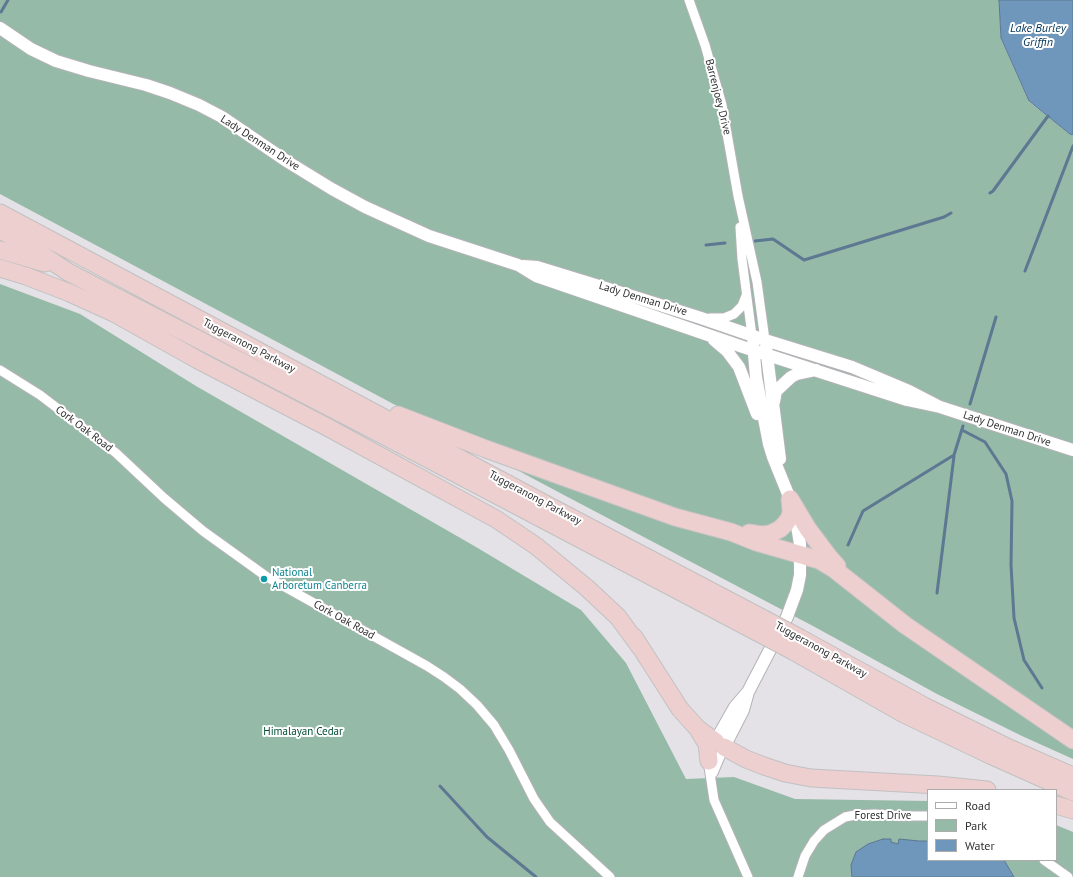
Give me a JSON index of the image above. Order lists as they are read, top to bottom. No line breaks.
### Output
{"streets":{"highway":["Tuggeranong Parkway"],"street":["Barrenjoey Drive","Lady Denman Drive","Cork Oak Road","Forest Drive"]},"crossings":[["Barrenjoey Drive","Lady Denman Drive"]],"water":["Lake Burley Griffin"],"parks":["Himalayan Cedar"],"places":["National Arboretum Canberra"],"legend":["Road","Park","Water"]}
